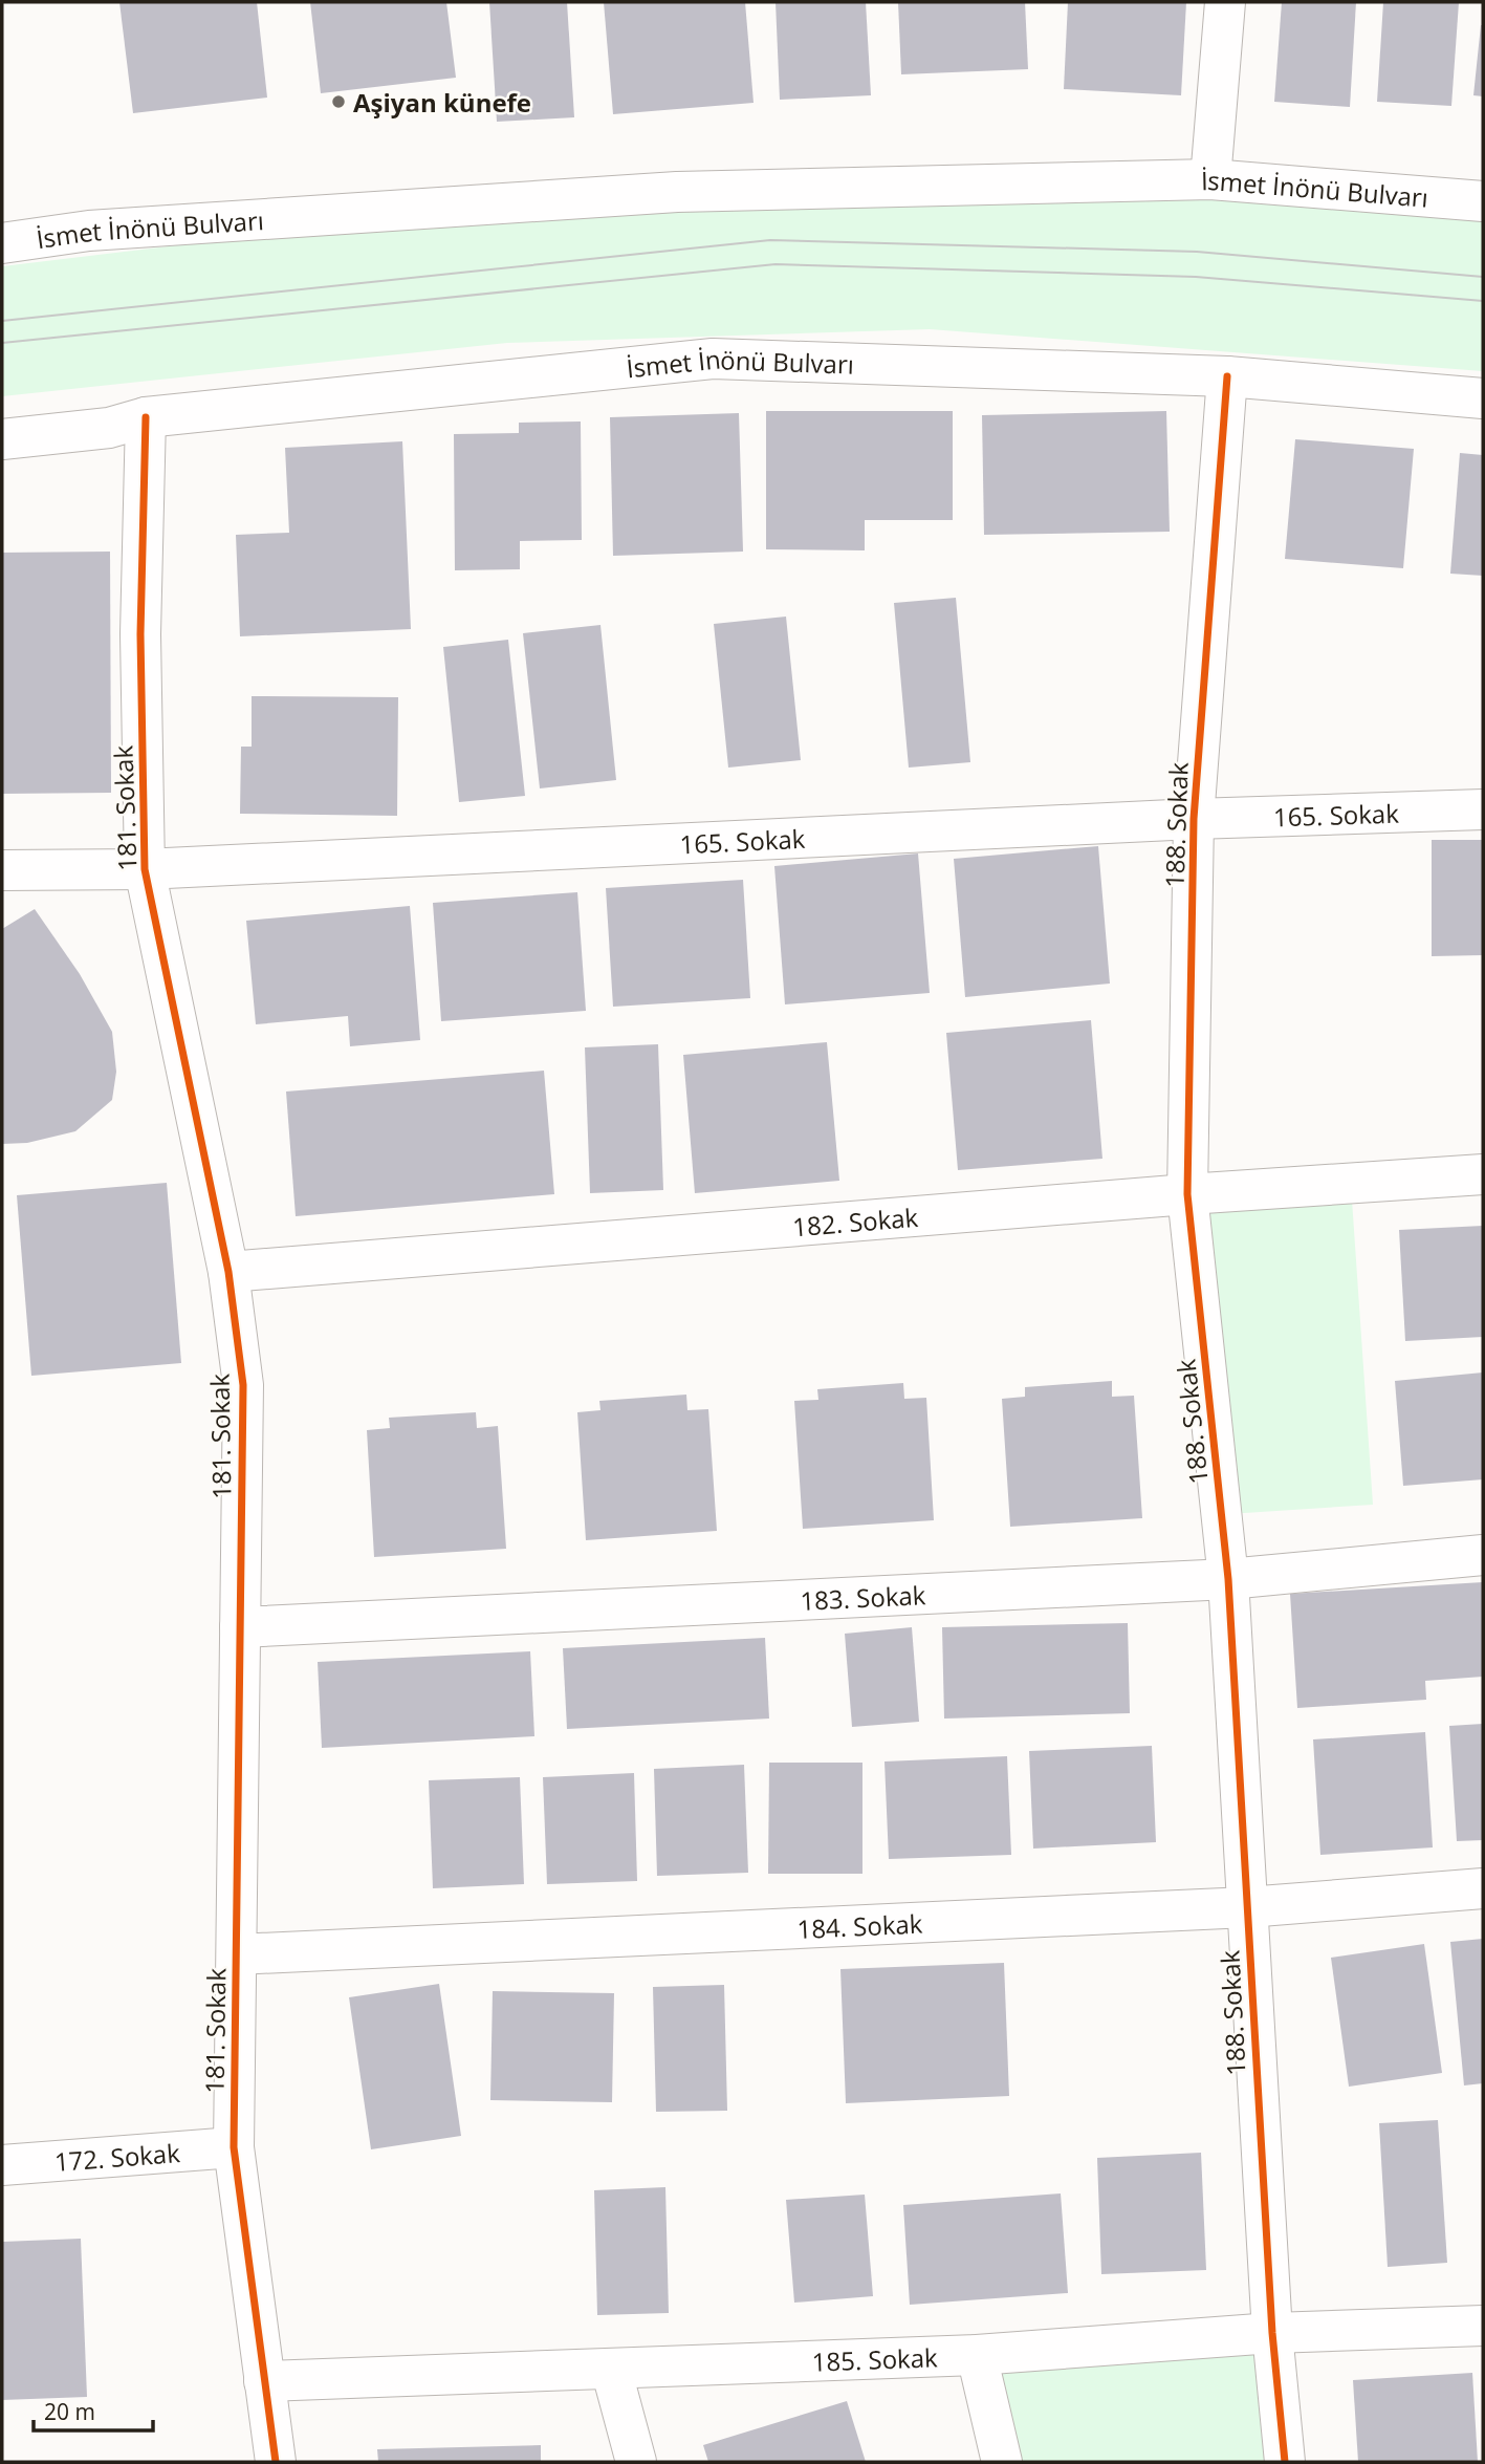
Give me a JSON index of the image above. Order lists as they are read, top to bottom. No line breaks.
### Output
{"streets":{"street":["İsmet İnönü Bulvarı","181. Sokak","165. Sokak","188. Sokak","182. Sokak","183. Sokak","184. Sokak","172. Sokak","185. Sokak"]},"crossings":[["İsmet İnönü Bulvarı","181. Sokak"],["İsmet İnönü Bulvarı","188. Sokak"],["181. Sokak","165. Sokak"],["181. Sokak","182. Sokak"],["181. Sokak","183. Sokak"],["181. Sokak","184. Sokak"],["181. Sokak","172. Sokak"],["181. Sokak","185. Sokak"],["165. Sokak","188. Sokak"],["188. Sokak","182. Sokak"],["188. Sokak","183. Sokak"],["188. Sokak","184. Sokak"],["188. Sokak","185. Sokak"]],"places":["Aşiyan künefe"],"scale_bar":"20 m"}
